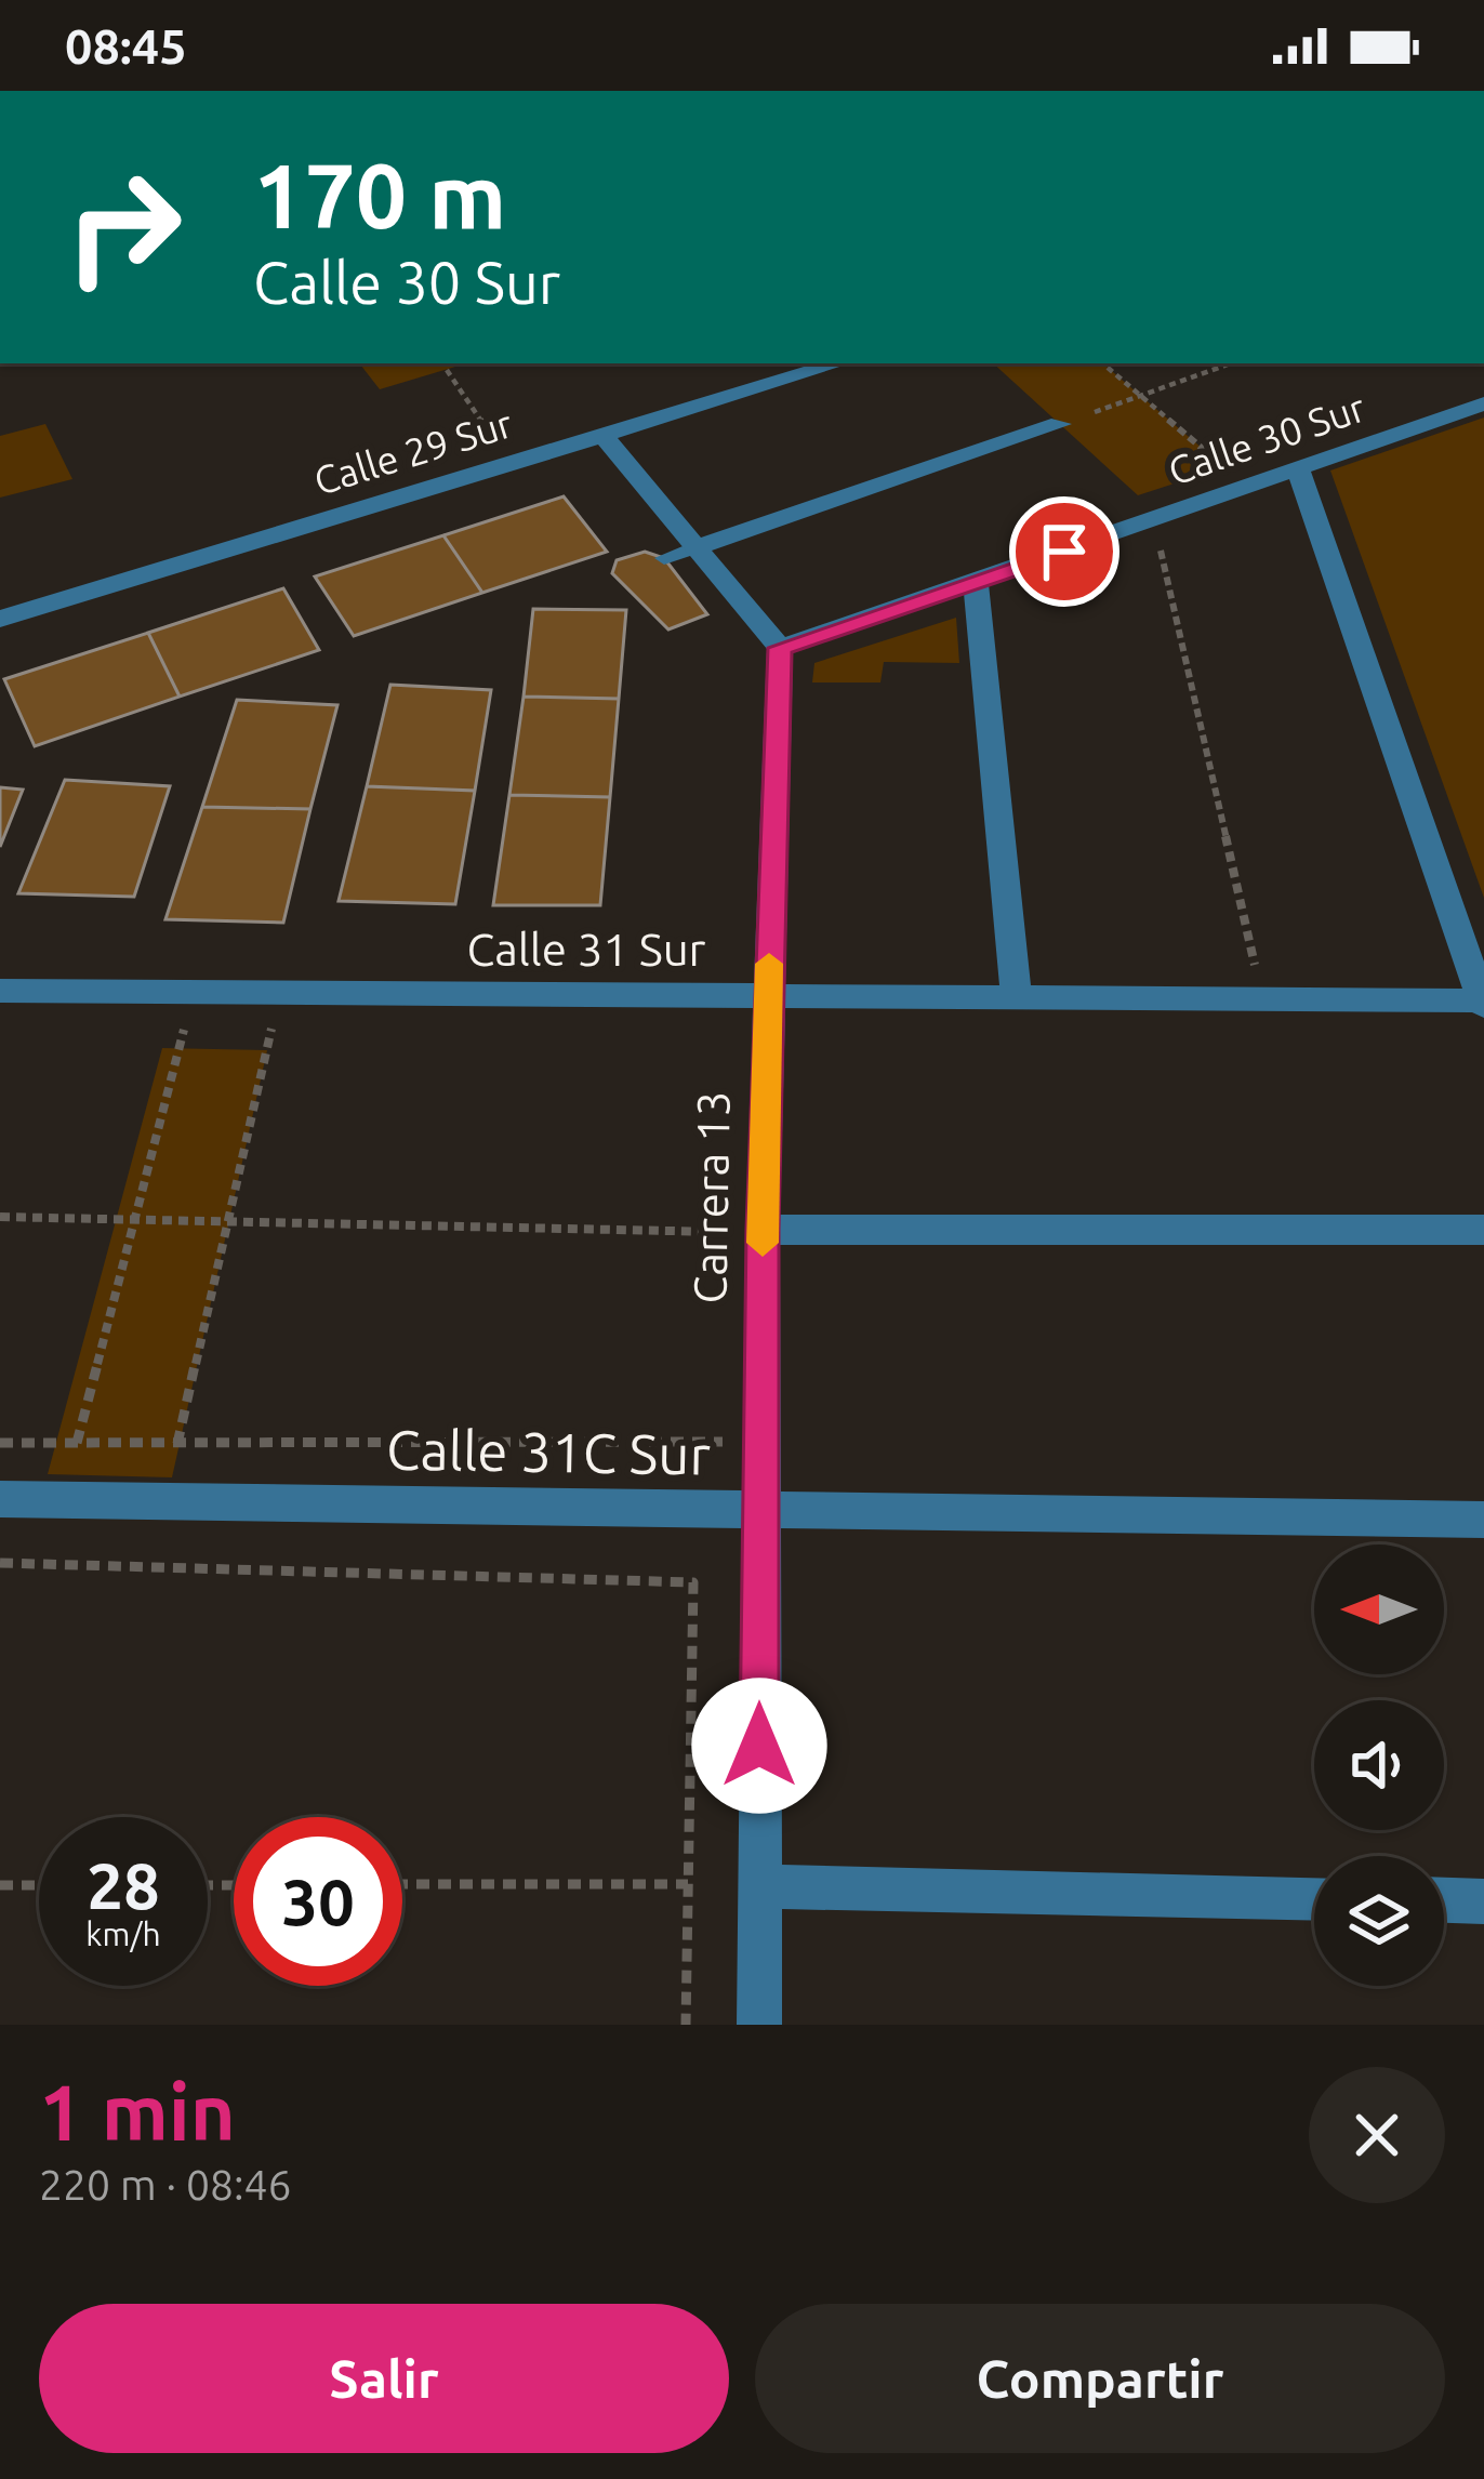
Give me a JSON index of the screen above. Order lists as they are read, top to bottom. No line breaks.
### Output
{"streets":{"street":["Calle 30 Sur","Calle 29 Sur","Calle 31 Sur","Carrera 13","Calle 31C Sur"]},"crossings":[["Calle 30 Sur","Carrera 13"],["Calle 31 Sur","Carrera 13"],["Carrera 13","Calle 31C Sur"]],"north":"left","page":{"status":"08:45","turn":["170 m","Calle 30 Sur"],"speed":"28 km/h","limit":"30","heading":["1 min","220 m · 08:46"],"buttons":["Salir","Compartir"]}}
